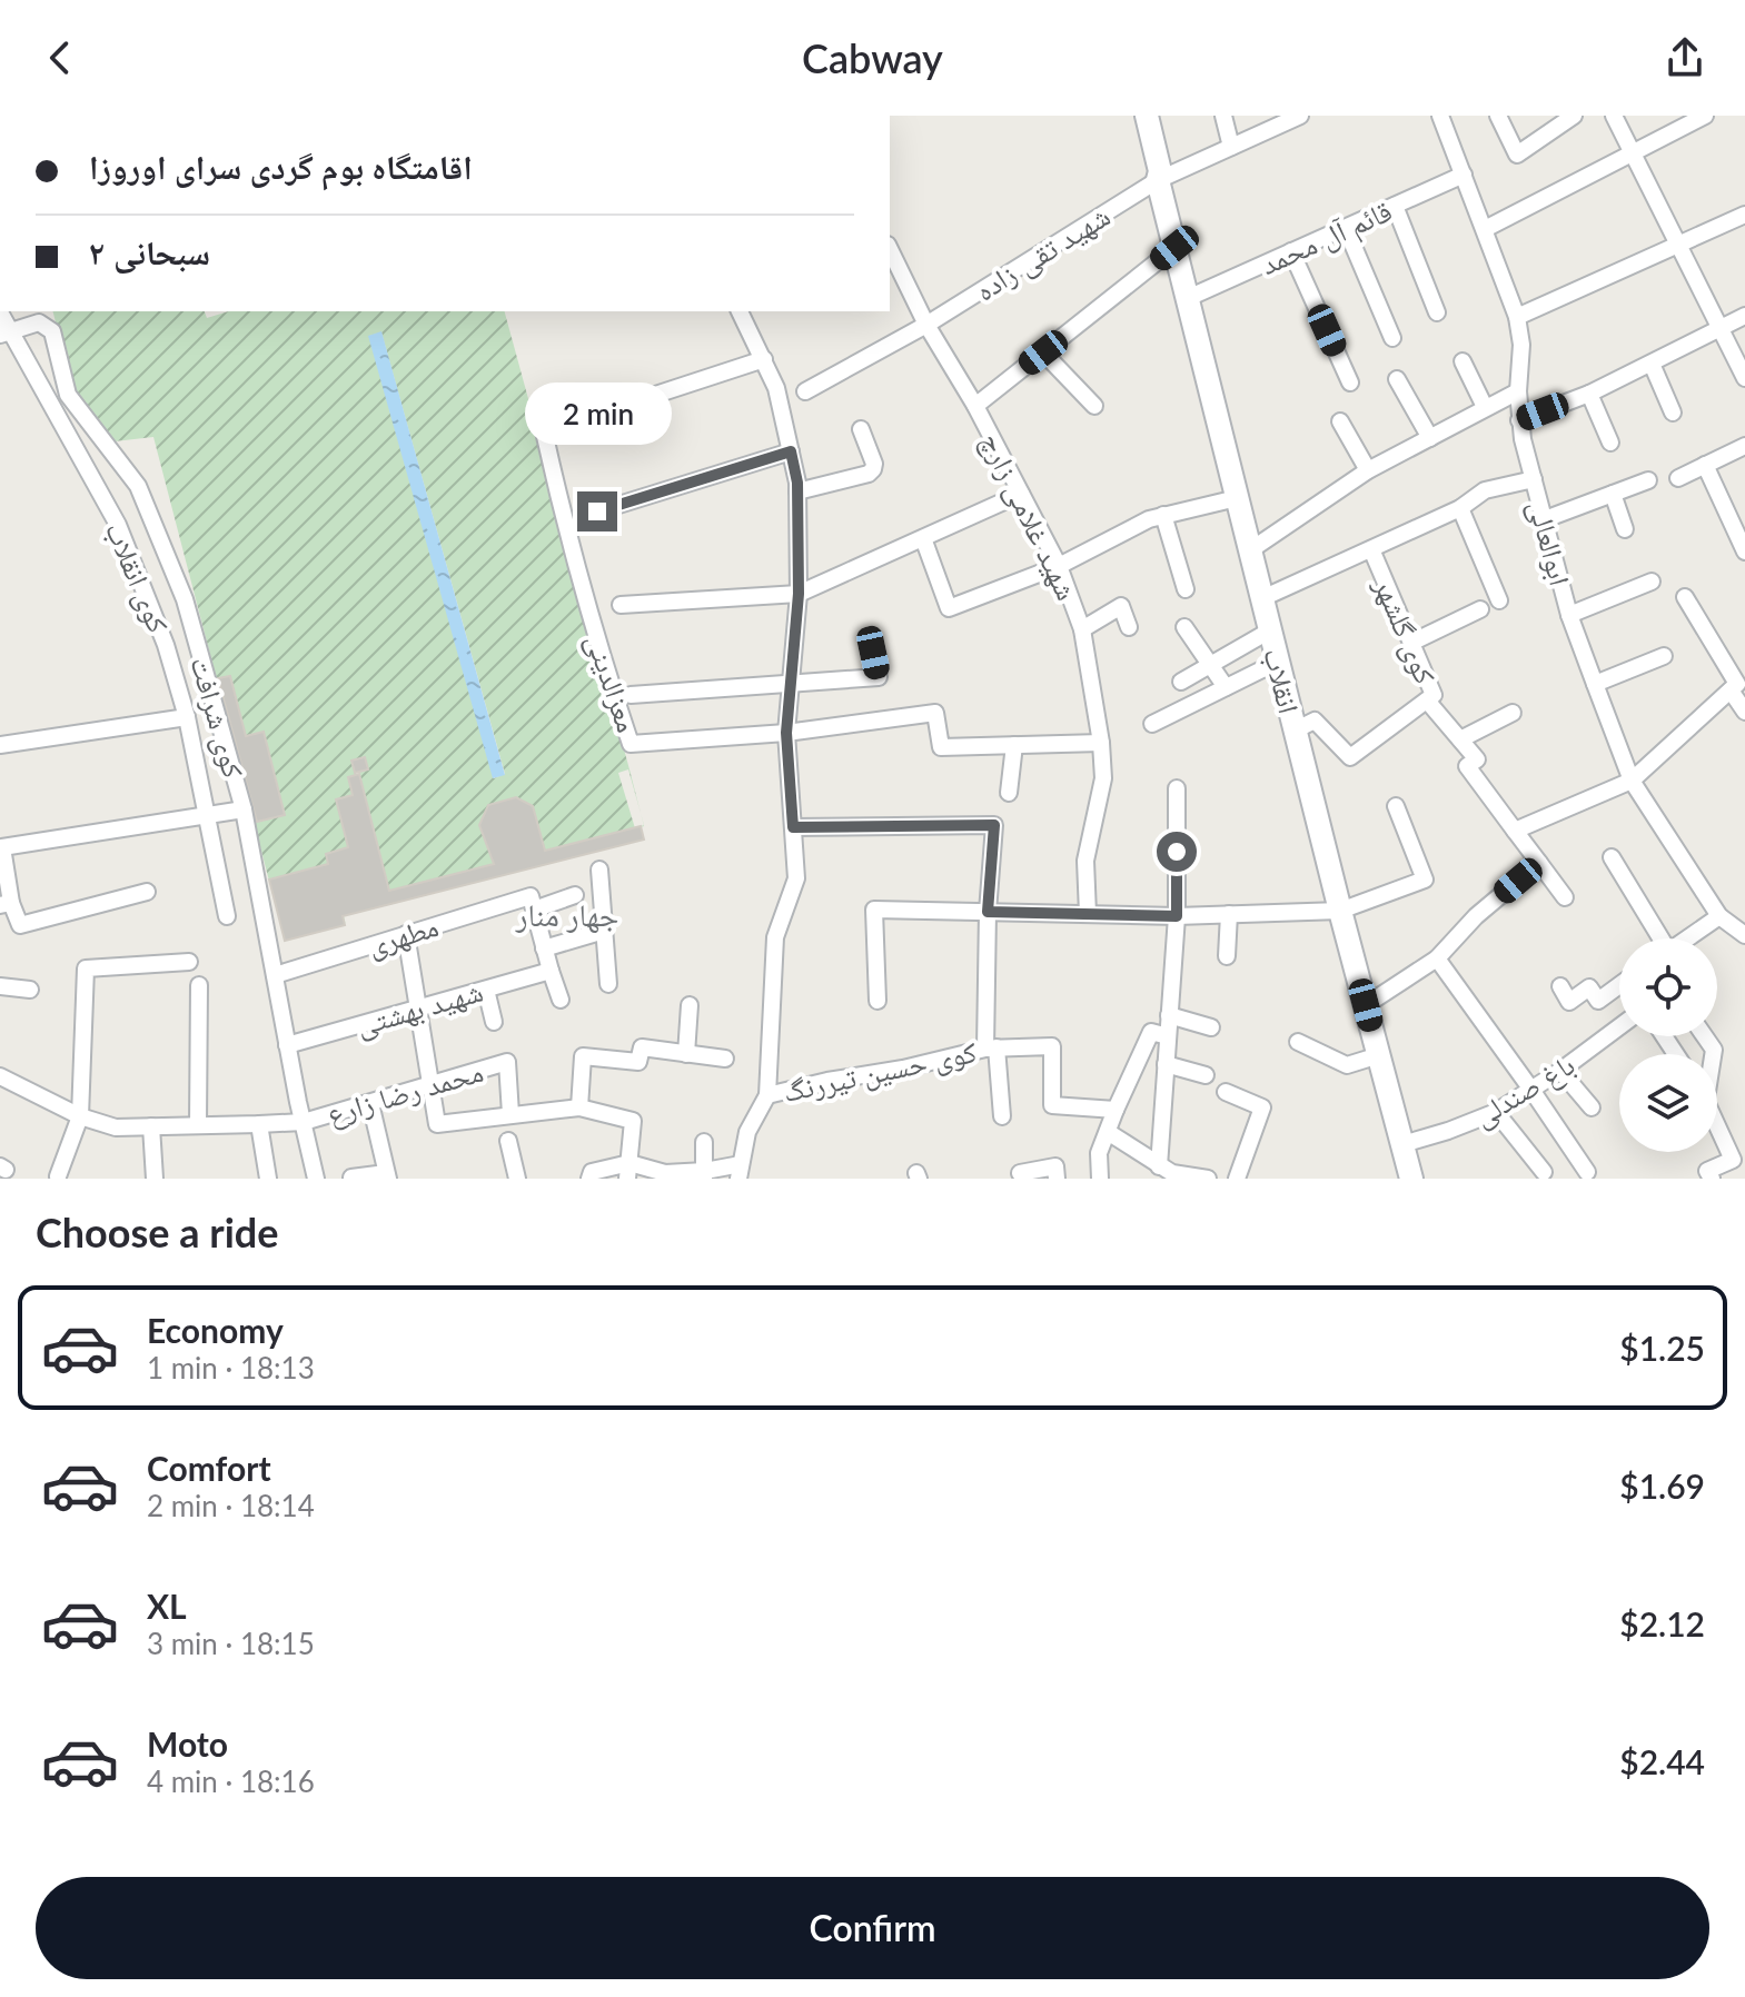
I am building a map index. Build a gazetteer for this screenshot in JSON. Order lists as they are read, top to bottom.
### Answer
{
  "streets": {
    "main road": ["انقلاب"],
    "street": [
      "قائم آل محمد",
      "شهید تقی زاده",
      "شهید غلامی زارچ",
      "ابوالعالی",
      "کوی انقلاب",
      "کوی گلشهر",
      "معزالدینی",
      "کوی شرافت",
      "مطهری",
      "شهید بهشتی",
      "کوی حسین تیررنگ",
      "باغ صندلی",
      "محمد رضا زارع"
    ]
  },
  "crossings": [
    ["قائم آل محمد", "ابوالعالی"],
    ["قائم آل محمد", "انقلاب"],
    ["شهید تقی زاده", "شهید غلامی زارچ"],
    ["شهید تقی زاده", "انقلاب"],
    ["کوی انقلاب", "کوی شرافت"],
    ["کوی گلشهر", "انقلاب"],
    ["انقلاب", "باغ صندلی"],
    ["معزالدینی", "کوی حسین تیررنگ"],
    ["کوی شرافت", "مطهری"],
    ["کوی شرافت", "شهید بهشتی"],
    ["کوی شرافت", "محمد رضا زارع"]
  ],
  "districts": ["جهار منار"],
  "page": {
    "header": "Cabway",
    "banner": ["اقامتگاه بوم گردی سرای اوروزا", "سبحانی ۲"],
    "bubble": "2 min",
    "heading": "Choose a ride",
    "list": [
      {
        "name": "Economy",
        "note": "1 min · 18:13",
        "value": "$1.25"
      },
      {
        "name": "Comfort",
        "note": "2 min · 18:14",
        "value": "$1.69"
      },
      {
        "name": "XL",
        "note": "3 min · 18:15",
        "value": "$2.12"
      },
      {
        "name": "Moto",
        "note": "4 min · 18:16",
        "value": "$2.44"
      }
    ],
    "buttons": "Confirm"
  }
}
